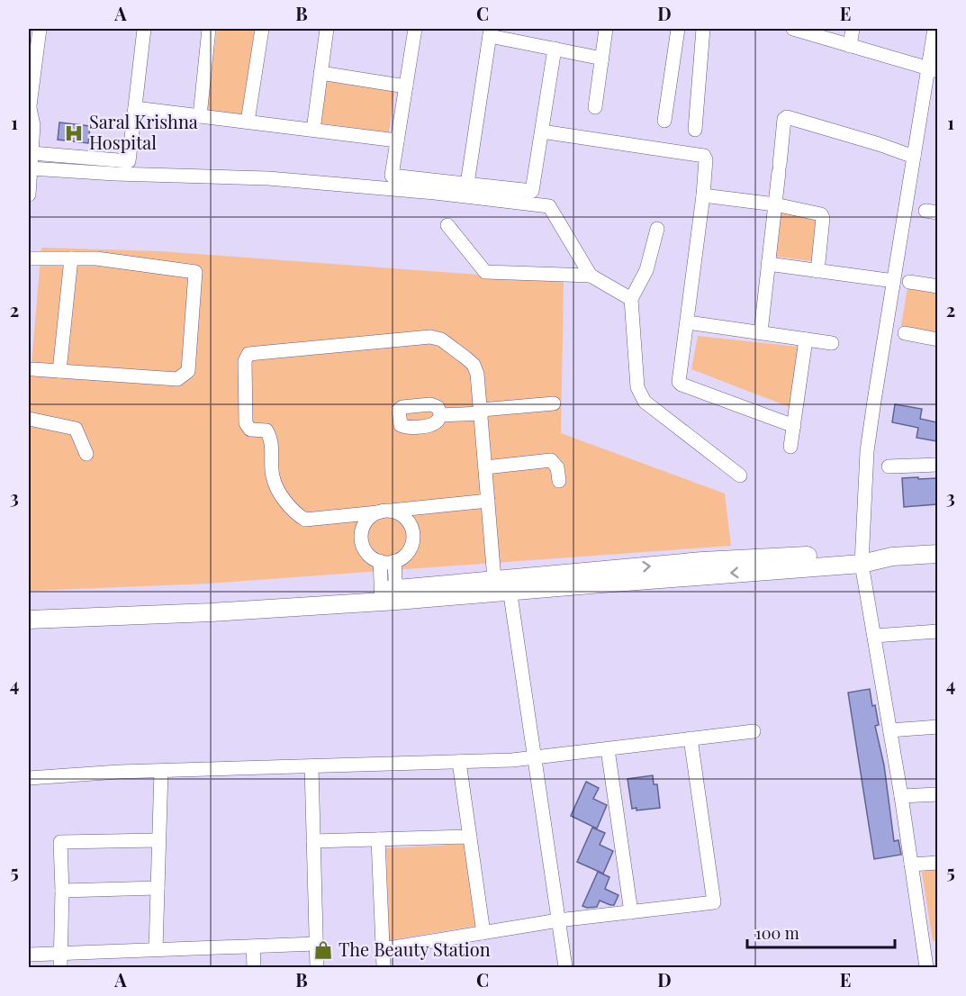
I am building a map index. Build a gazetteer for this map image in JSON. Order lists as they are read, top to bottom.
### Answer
{
  "places": {
    "hospital": ["Saral Krishna Hospital"],
    "shop": ["The Beauty Station"]
  },
  "scale_bar": "100 m",
  "grid": {
    "columns": [
      "A",
      "B",
      "C",
      "D",
      "E"
    ],
    "rows": [
      "1",
      "2",
      "3",
      "4",
      "5"
    ]
  }
}
